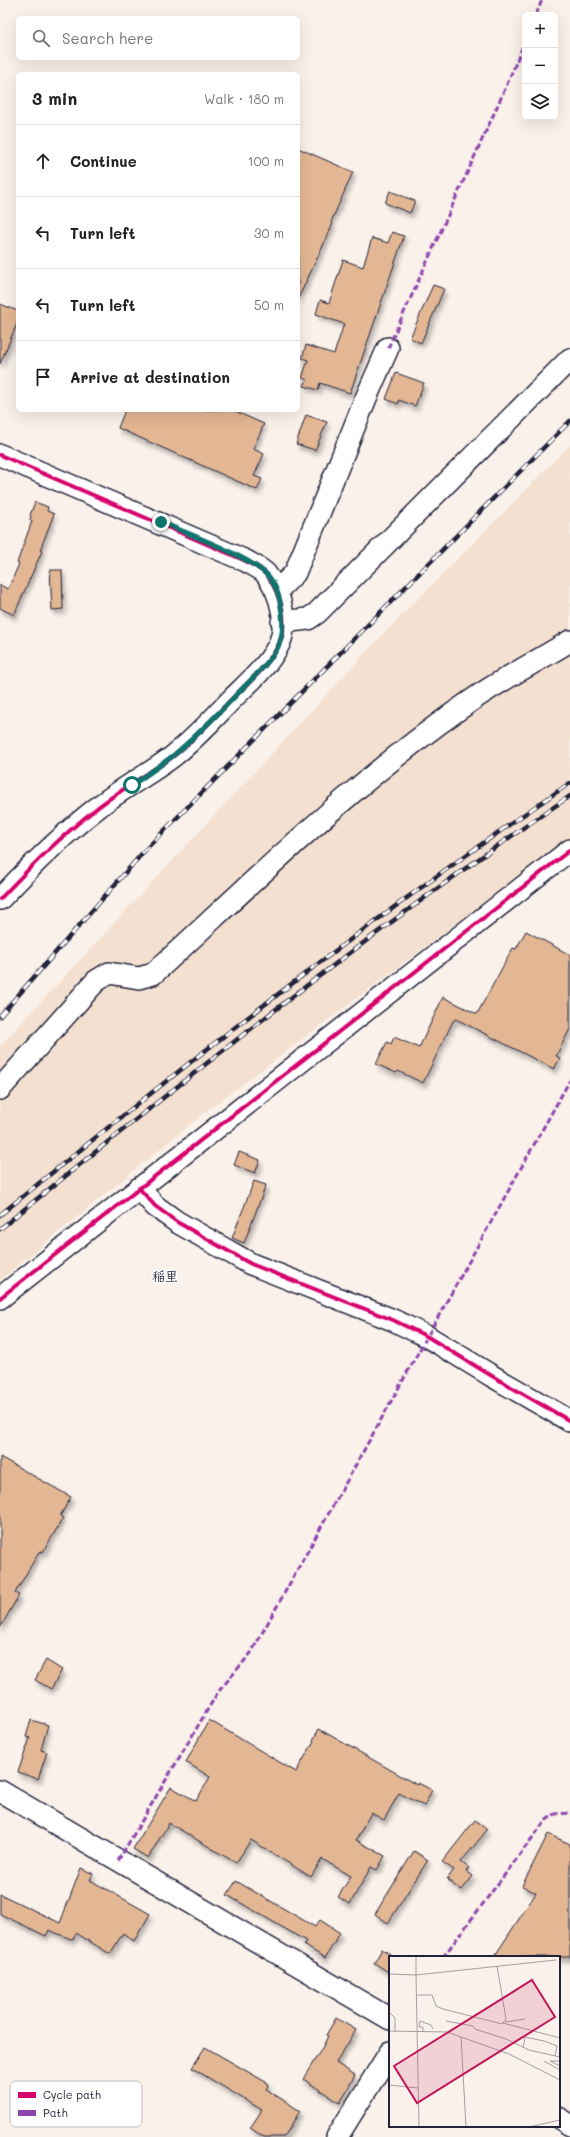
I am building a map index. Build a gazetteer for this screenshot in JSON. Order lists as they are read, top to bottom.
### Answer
{
  "districts": ["稲里"],
  "legend": ["Cycle path", "Path"],
  "page": {
    "map_buttons": ["+", "−"],
    "search": "Search here",
    "heading": ["3 min", "Walk · 180 m"],
    "list": [
      ["Continue", "100 m"],
      ["Turn left", "30 m"],
      ["Turn left", "50 m"],
      "Arrive at destination"
    ]
  }
}
